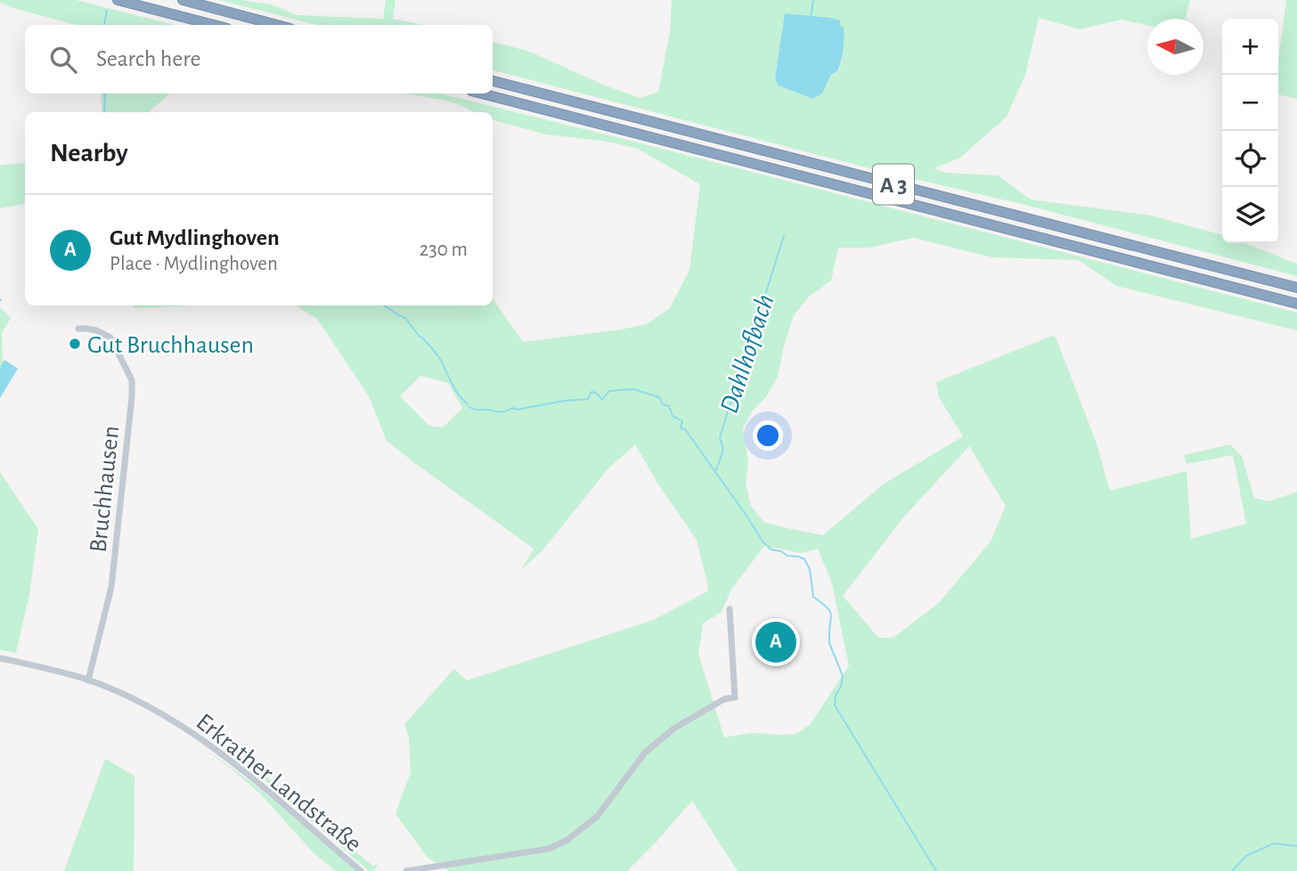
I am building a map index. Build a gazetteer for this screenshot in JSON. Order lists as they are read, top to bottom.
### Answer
{
  "streets": {
    "highway": ["A 3"],
    "street": ["Bruchhausen", "Erkrather Landstraße"]
  },
  "crossings": [
    ["Bruchhausen", "Erkrather Landstraße"]
  ],
  "water": ["Dahlhofbach"],
  "places": ["Gut Bruchhausen"],
  "north": "left",
  "page": {
    "map_buttons": ["+", "−"],
    "search": "Search here",
    "heading": "Nearby",
    "list": [
      {
        "mark": "A",
        "name": "Gut Mydlinghoven",
        "note": "Place · Mydlinghoven",
        "value": "230 m"
      }
    ],
    "pins": "A"
  }
}
